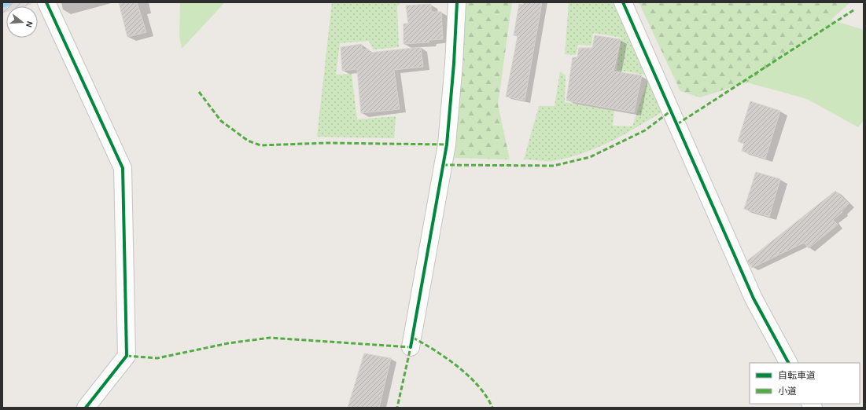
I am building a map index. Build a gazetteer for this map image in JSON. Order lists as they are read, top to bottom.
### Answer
{
  "legend": ["自転車道", "小道"],
  "north": "right"
}
